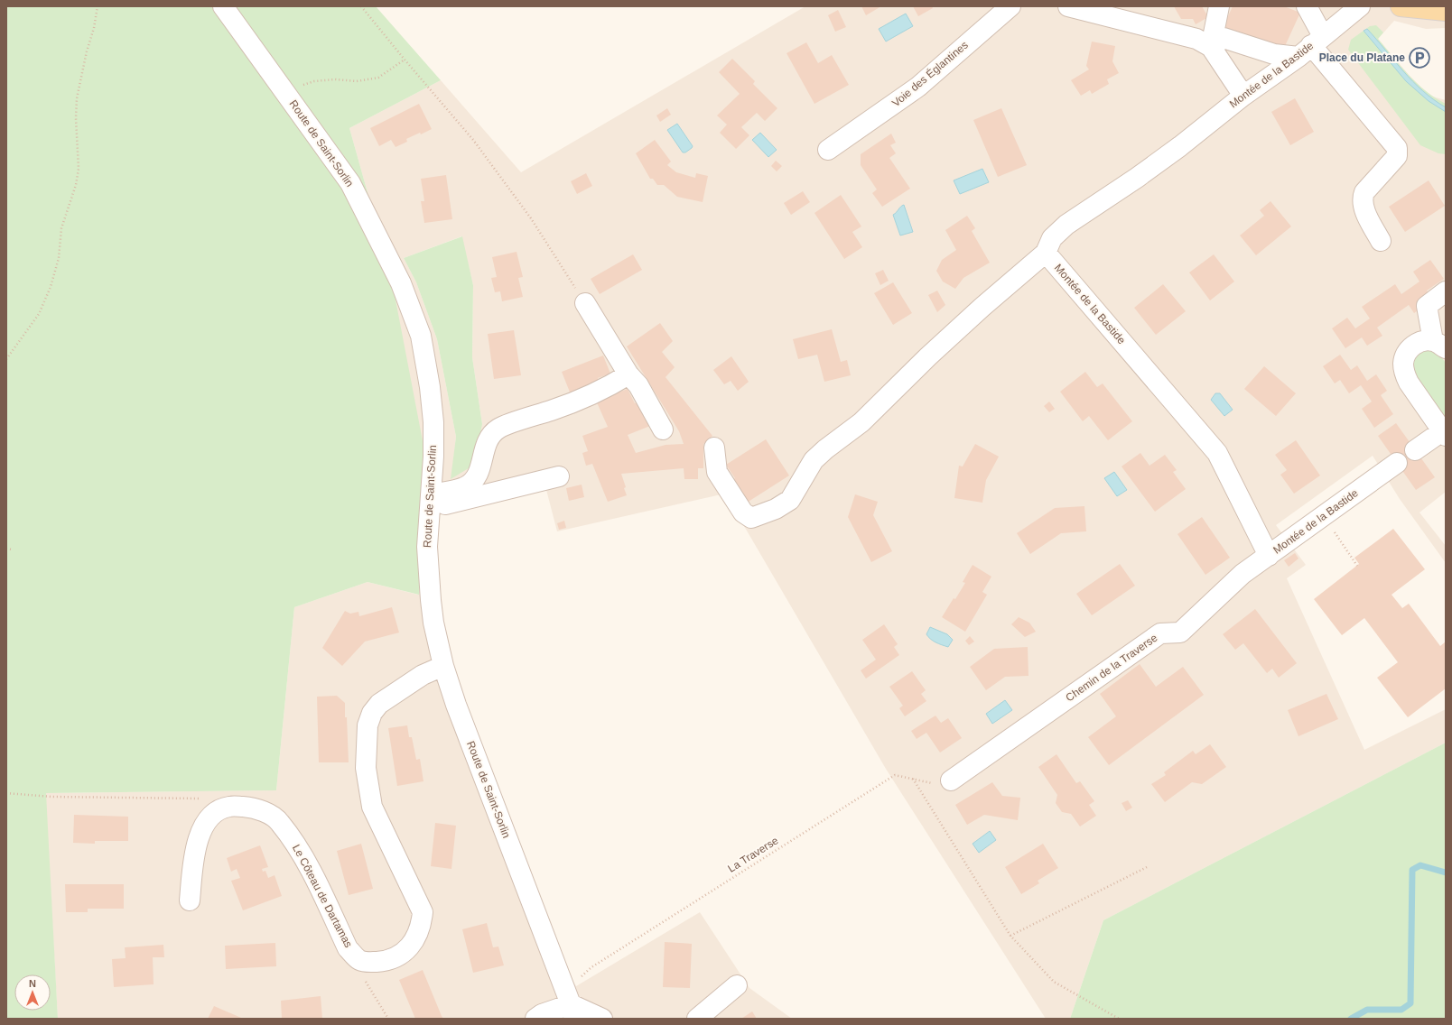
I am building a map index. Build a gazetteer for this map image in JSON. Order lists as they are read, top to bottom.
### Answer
{
  "streets": {
    "street": [
      "Voie des Églantines",
      "Montée de la Bastide",
      "Route de Saint-Sorlin",
      "Chemin de la Traverse",
      "Le Côteau de Dartamas"
    ],
    "path": ["La Traverse"]
  },
  "crossings": [
    ["Montée de la Bastide", "Chemin de la Traverse"],
    ["Chemin de la Traverse", "La Traverse"]
  ],
  "places": {
    "parking": ["Place du Platane"]
  },
  "north": "top"
}
